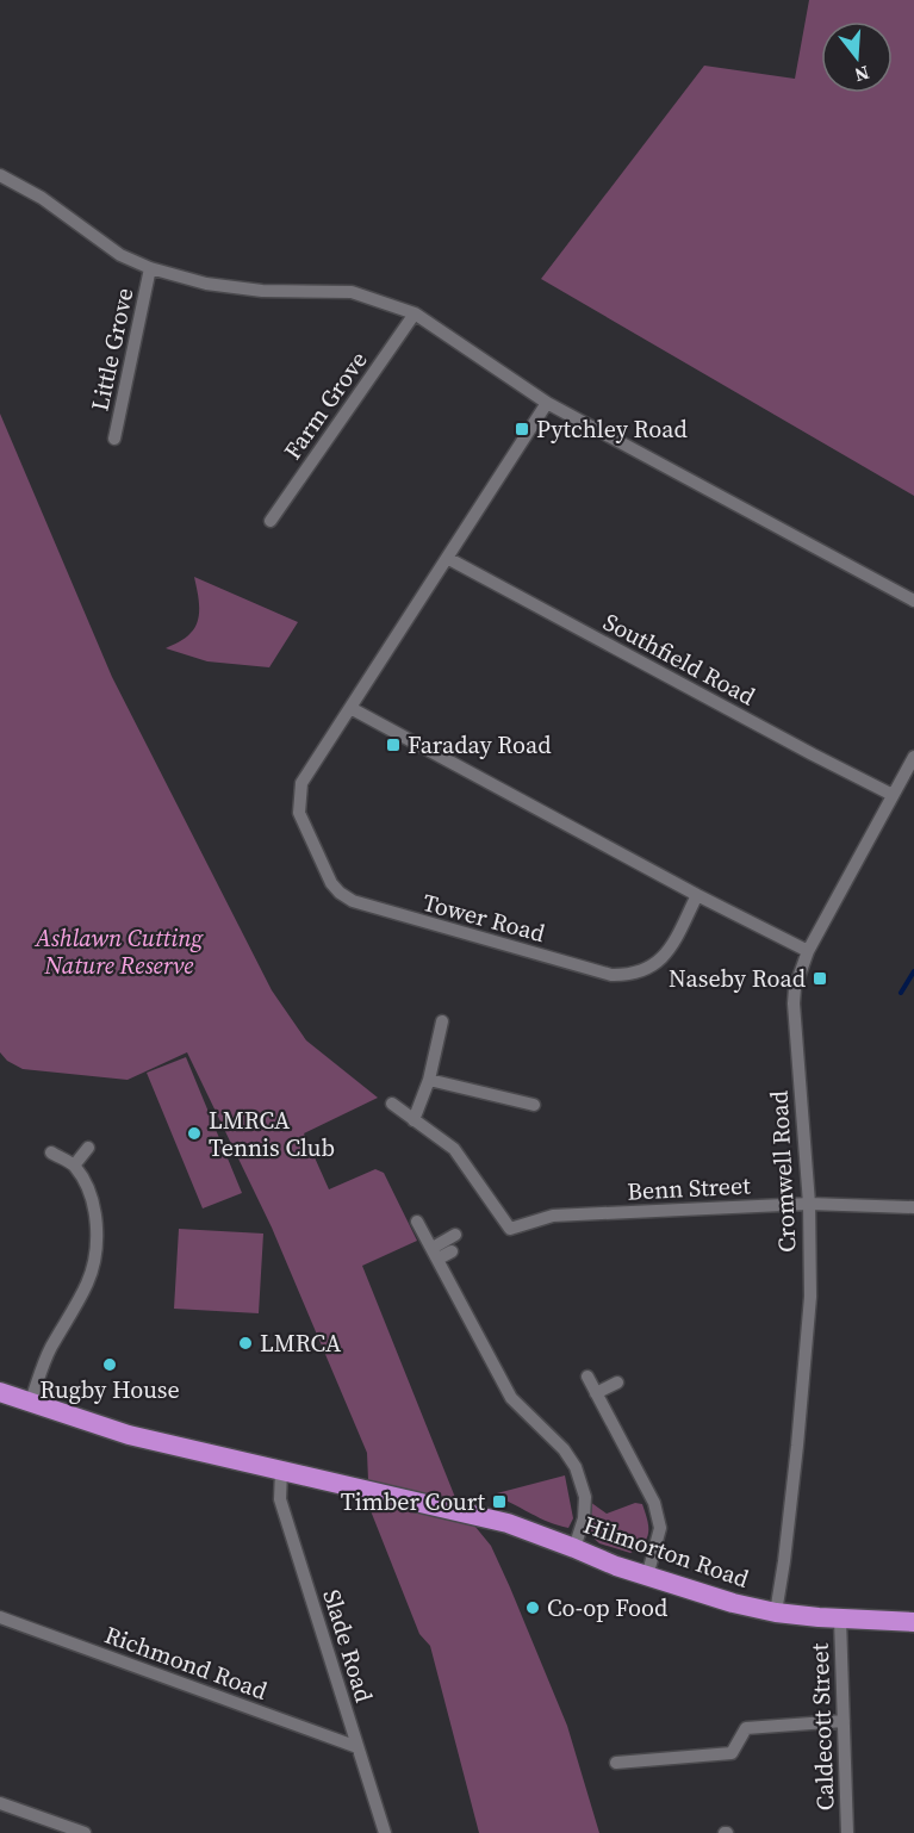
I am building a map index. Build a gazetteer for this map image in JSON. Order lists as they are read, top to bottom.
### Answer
{
  "streets": {
    "highway": ["Hilmorton Road"],
    "street": [
      "Little Grove",
      "Farm Grove",
      "Southfield Road",
      "Tower Road",
      "Cromwell Road",
      "Benn Street",
      "Slade Road",
      "Richmond Road",
      "Caldecott Street"
    ]
  },
  "crossings": [
    ["Southfield Road", "Cromwell Road"],
    ["Cromwell Road", "Benn Street"],
    ["Cromwell Road", "Hilmorton Road"],
    ["Hilmorton Road", "Slade Road"],
    ["Hilmorton Road", "Caldecott Street"],
    ["Slade Road", "Richmond Road"]
  ],
  "parks": ["Ashlawn Cutting Nature Reserve"],
  "places": {
    "transit": [
      "Pytchley Road",
      "Faraday Road",
      "Naseby Road",
      "Timber Court"
    ],
    "other": [
      "LMRCA Tennis Club",
      "LMRCA",
      "Rugby House",
      "Co-op Food"
    ]
  },
  "north": "bottom"
}
